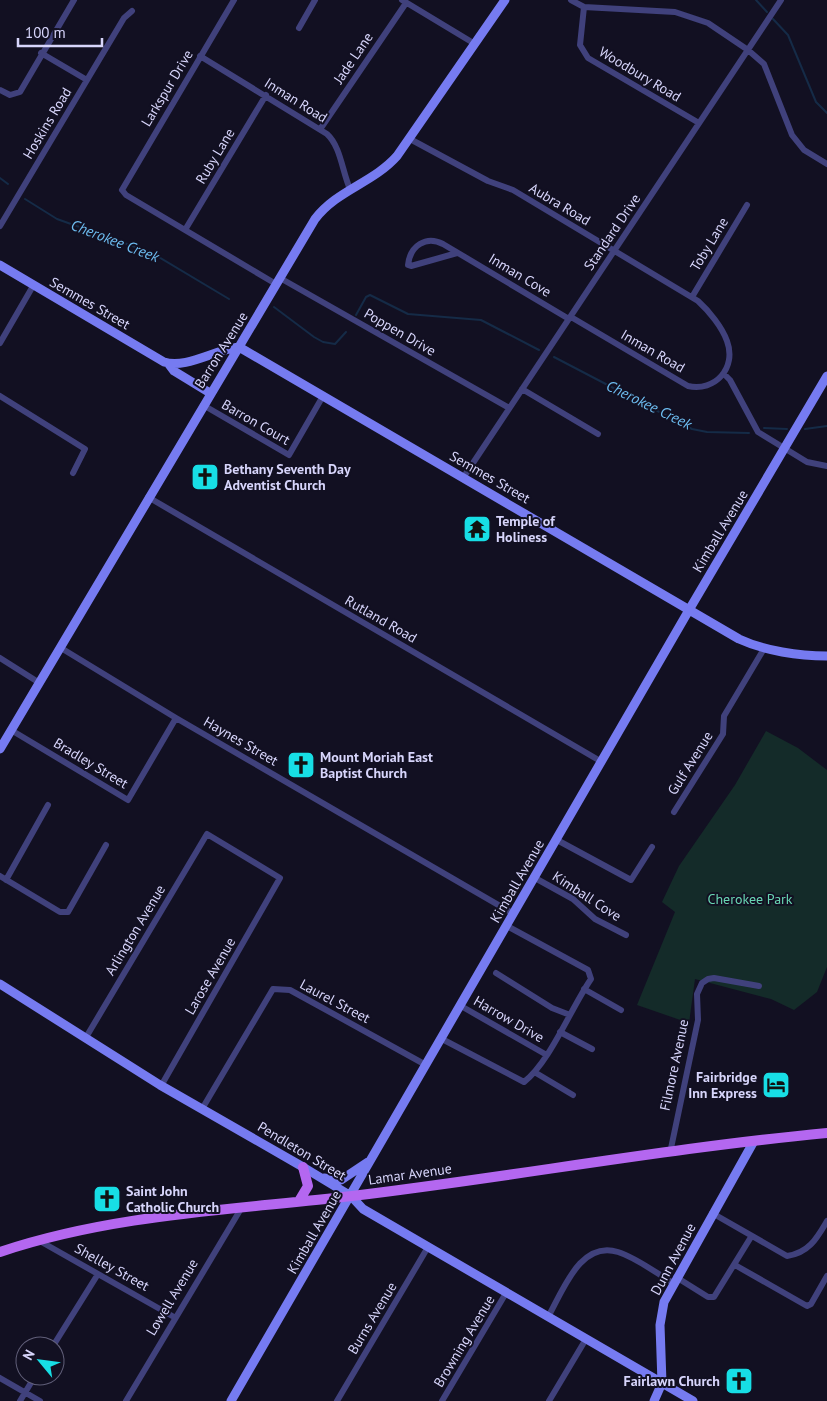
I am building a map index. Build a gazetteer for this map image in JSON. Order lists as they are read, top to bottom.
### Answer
{
  "streets": {
    "main road": [
      "Semmes Street",
      "Barron Avenue",
      "Kimball Avenue",
      "Pendleton Street",
      "Lamar Avenue",
      "Dunn Avenue"
    ],
    "street": [
      "Jade Lane",
      "Woodbury Road",
      "Larkspur Drive",
      "Inman Road",
      "Hoskins Road",
      "Ruby Lane",
      "Aubra Road",
      "Standard Drive",
      "Toby Lane",
      "Inman Cove",
      "Poppen Drive",
      "Barron Court",
      "Rutland Road",
      "Haynes Street",
      "Bradley Street",
      "Gulf Avenue",
      "Kimball Cove",
      "Arlington Avenue",
      "Larose Avenue",
      "Laurel Street",
      "Harrow Drive",
      "Filmore Avenue",
      "Shelley Street",
      "Lowell Avenue",
      "Burns Avenue",
      "Browning Avenue"
    ]
  },
  "crossings": [
    ["Jade Lane", "Inman Road"],
    ["Woodbury Road", "Standard Drive"],
    ["Larkspur Drive", "Inman Road"],
    ["Larkspur Drive", "Poppen Drive"],
    ["Inman Road", "Ruby Lane"],
    ["Inman Road", "Aubra Road"],
    ["Inman Road", "Standard Drive"],
    ["Inman Road", "Inman Cove"],
    ["Inman Road", "Barron Avenue"],
    ["Ruby Lane", "Poppen Drive"],
    ["Aubra Road", "Standard Drive"],
    ["Aubra Road", "Toby Lane"],
    ["Aubra Road", "Barron Avenue"],
    ["Standard Drive", "Inman Cove"],
    ["Standard Drive", "Semmes Street"],
    ["Standard Drive", "Poppen Drive"],
    ["Semmes Street", "Barron Avenue"],
    ["Semmes Street", "Barron Court"],
    ["Semmes Street", "Kimball Avenue"],
    ["Semmes Street", "Gulf Avenue"],
    ["Poppen Drive", "Barron Avenue"],
    ["Barron Avenue", "Barron Court"],
    ["Barron Avenue", "Rutland Road"],
    ["Barron Avenue", "Haynes Street"],
    ["Barron Avenue", "Bradley Street"],
    ["Kimball Avenue", "Rutland Road"],
    ["Kimball Avenue", "Haynes Street"],
    ["Kimball Avenue", "Kimball Cove"],
    ["Kimball Avenue", "Laurel Street"],
    ["Kimball Avenue", "Harrow Drive"],
    ["Kimball Avenue", "Pendleton Street"],
    ["Kimball Avenue", "Lamar Avenue"],
    ["Haynes Street", "Bradley Street"],
    ["Arlington Avenue", "Larose Avenue"],
    ["Arlington Avenue", "Pendleton Street"],
    ["Larose Avenue", "Pendleton Street"],
    ["Laurel Street", "Pendleton Street"],
    ["Filmore Avenue", "Lamar Avenue"],
    ["Pendleton Street", "Lamar Avenue"],
    ["Pendleton Street", "Dunn Avenue"],
    ["Pendleton Street", "Burns Avenue"],
    ["Pendleton Street", "Browning Avenue"],
    ["Lamar Avenue", "Dunn Avenue"],
    ["Lamar Avenue", "Shelley Street"],
    ["Lamar Avenue", "Lowell Avenue"],
    ["Shelley Street", "Lowell Avenue"]
  ],
  "water": ["Cherokee Creek"],
  "parks": ["Cherokee Park"],
  "places": {
    "church": [
      "Bethany Seventh Day Adventist Church",
      "Mount Moriah East Baptist Church",
      "Saint John Catholic Church",
      "Fairlawn Church"
    ],
    "temple": ["Temple of Holiness"],
    "hotel": ["Fairbridge Inn Express"]
  },
  "scale_bar": "100 m",
  "north": "top left"
}
